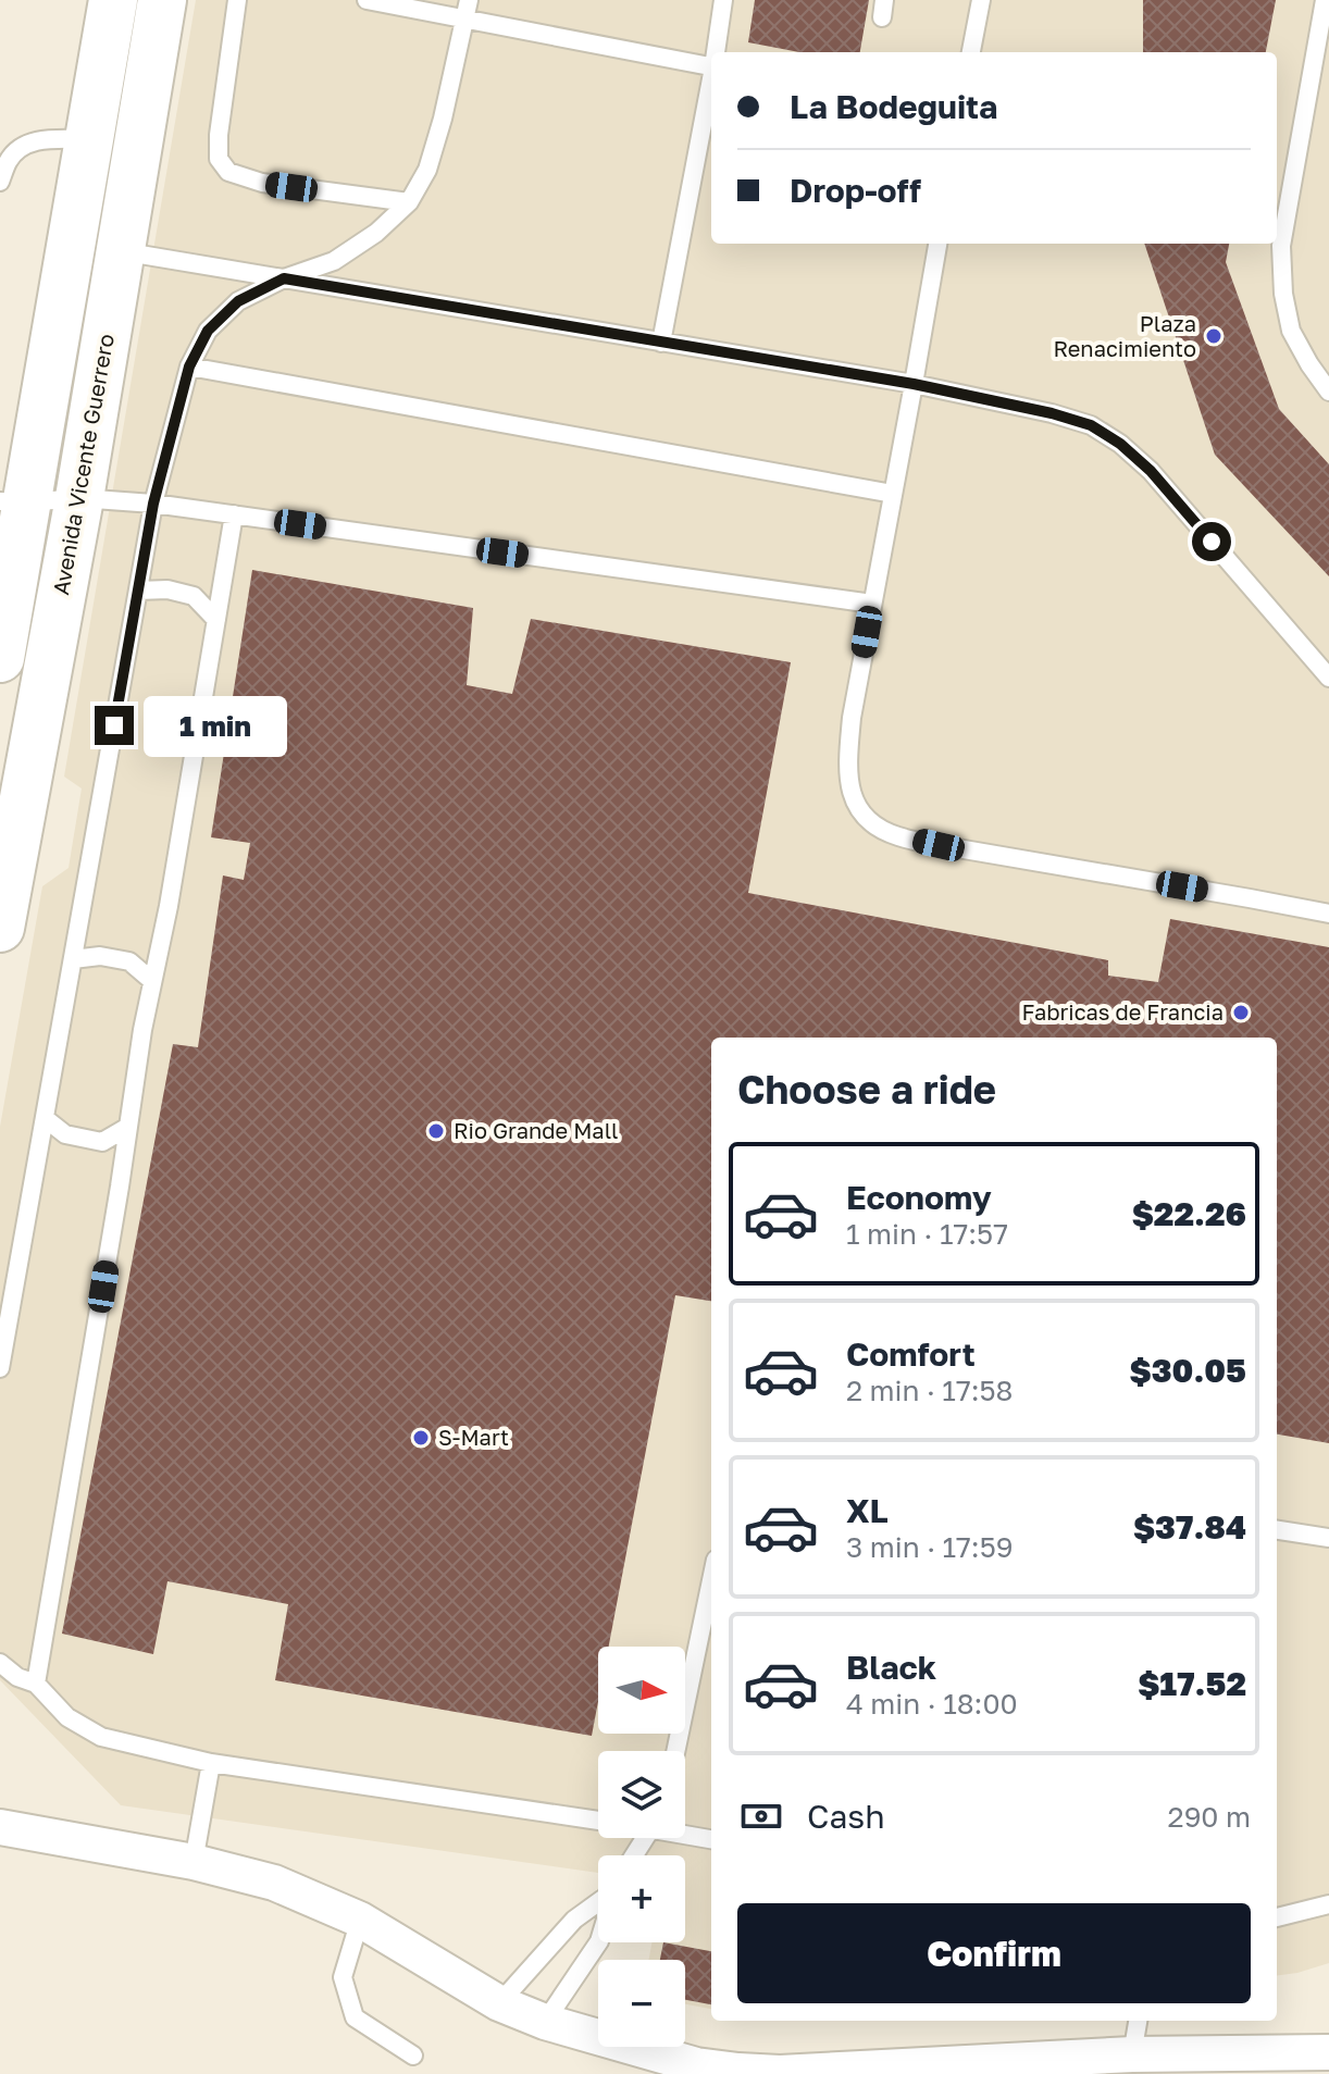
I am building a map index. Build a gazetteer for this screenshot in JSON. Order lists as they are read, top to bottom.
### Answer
{
  "streets": {
    "street": ["Avenida Vicente Guerrero"]
  },
  "places": [
    "Plaza Renacimiento",
    "Fabricas de Francia",
    "Rio Grande Mall",
    "S-Mart"
  ],
  "north": "right",
  "page": {
    "banner": ["La Bodeguita", "Drop-off"],
    "bubble": "1 min",
    "heading": "Choose a ride",
    "list": [
      {
        "name": "Economy",
        "note": "1 min · 17:57",
        "value": "$22.26"
      },
      {
        "name": "Comfort",
        "note": "2 min · 17:58",
        "value": "$30.05"
      },
      {
        "name": "XL",
        "note": "3 min · 17:59",
        "value": "$37.84"
      },
      {
        "name": "Black",
        "note": "4 min · 18:00",
        "value": "$17.52"
      }
    ],
    "map_buttons": ["+", "−"],
    "pay": ["Cash", "290 m"],
    "buttons": "Confirm"
  }
}
